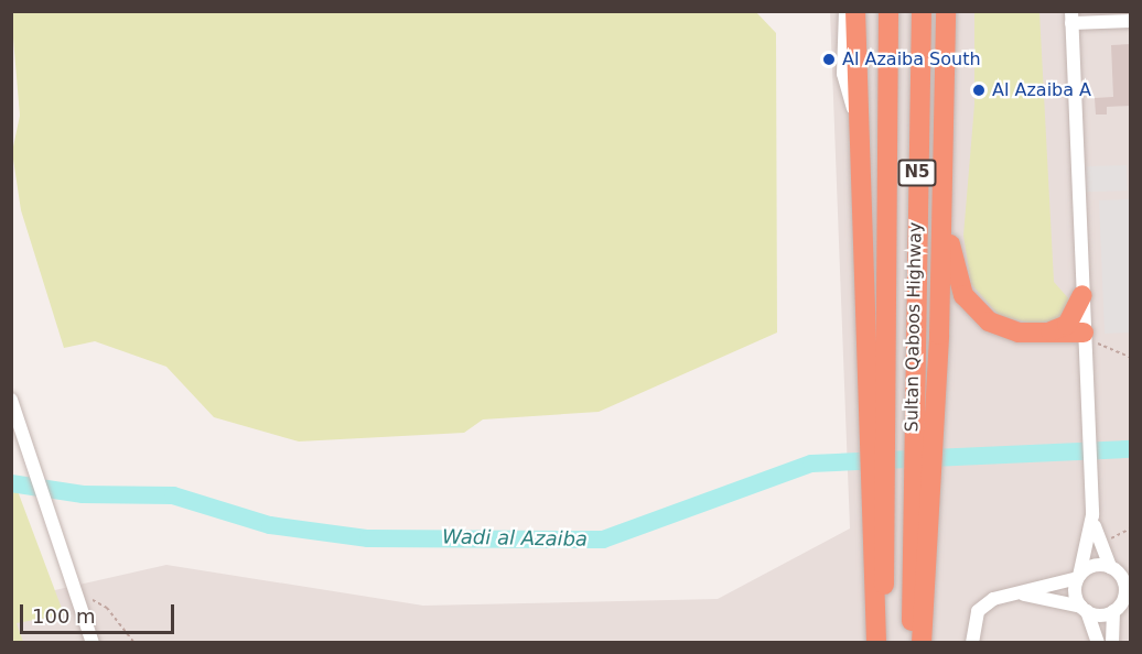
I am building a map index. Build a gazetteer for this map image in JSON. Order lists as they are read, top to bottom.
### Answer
{
  "streets": {
    "highway": ["N5", "Sultan Qaboos Highway"]
  },
  "water": ["Wadi al Azaiba"],
  "places": ["Al Azaiba South", "Al Azaiba A"],
  "scale_bar": "100 m"
}
